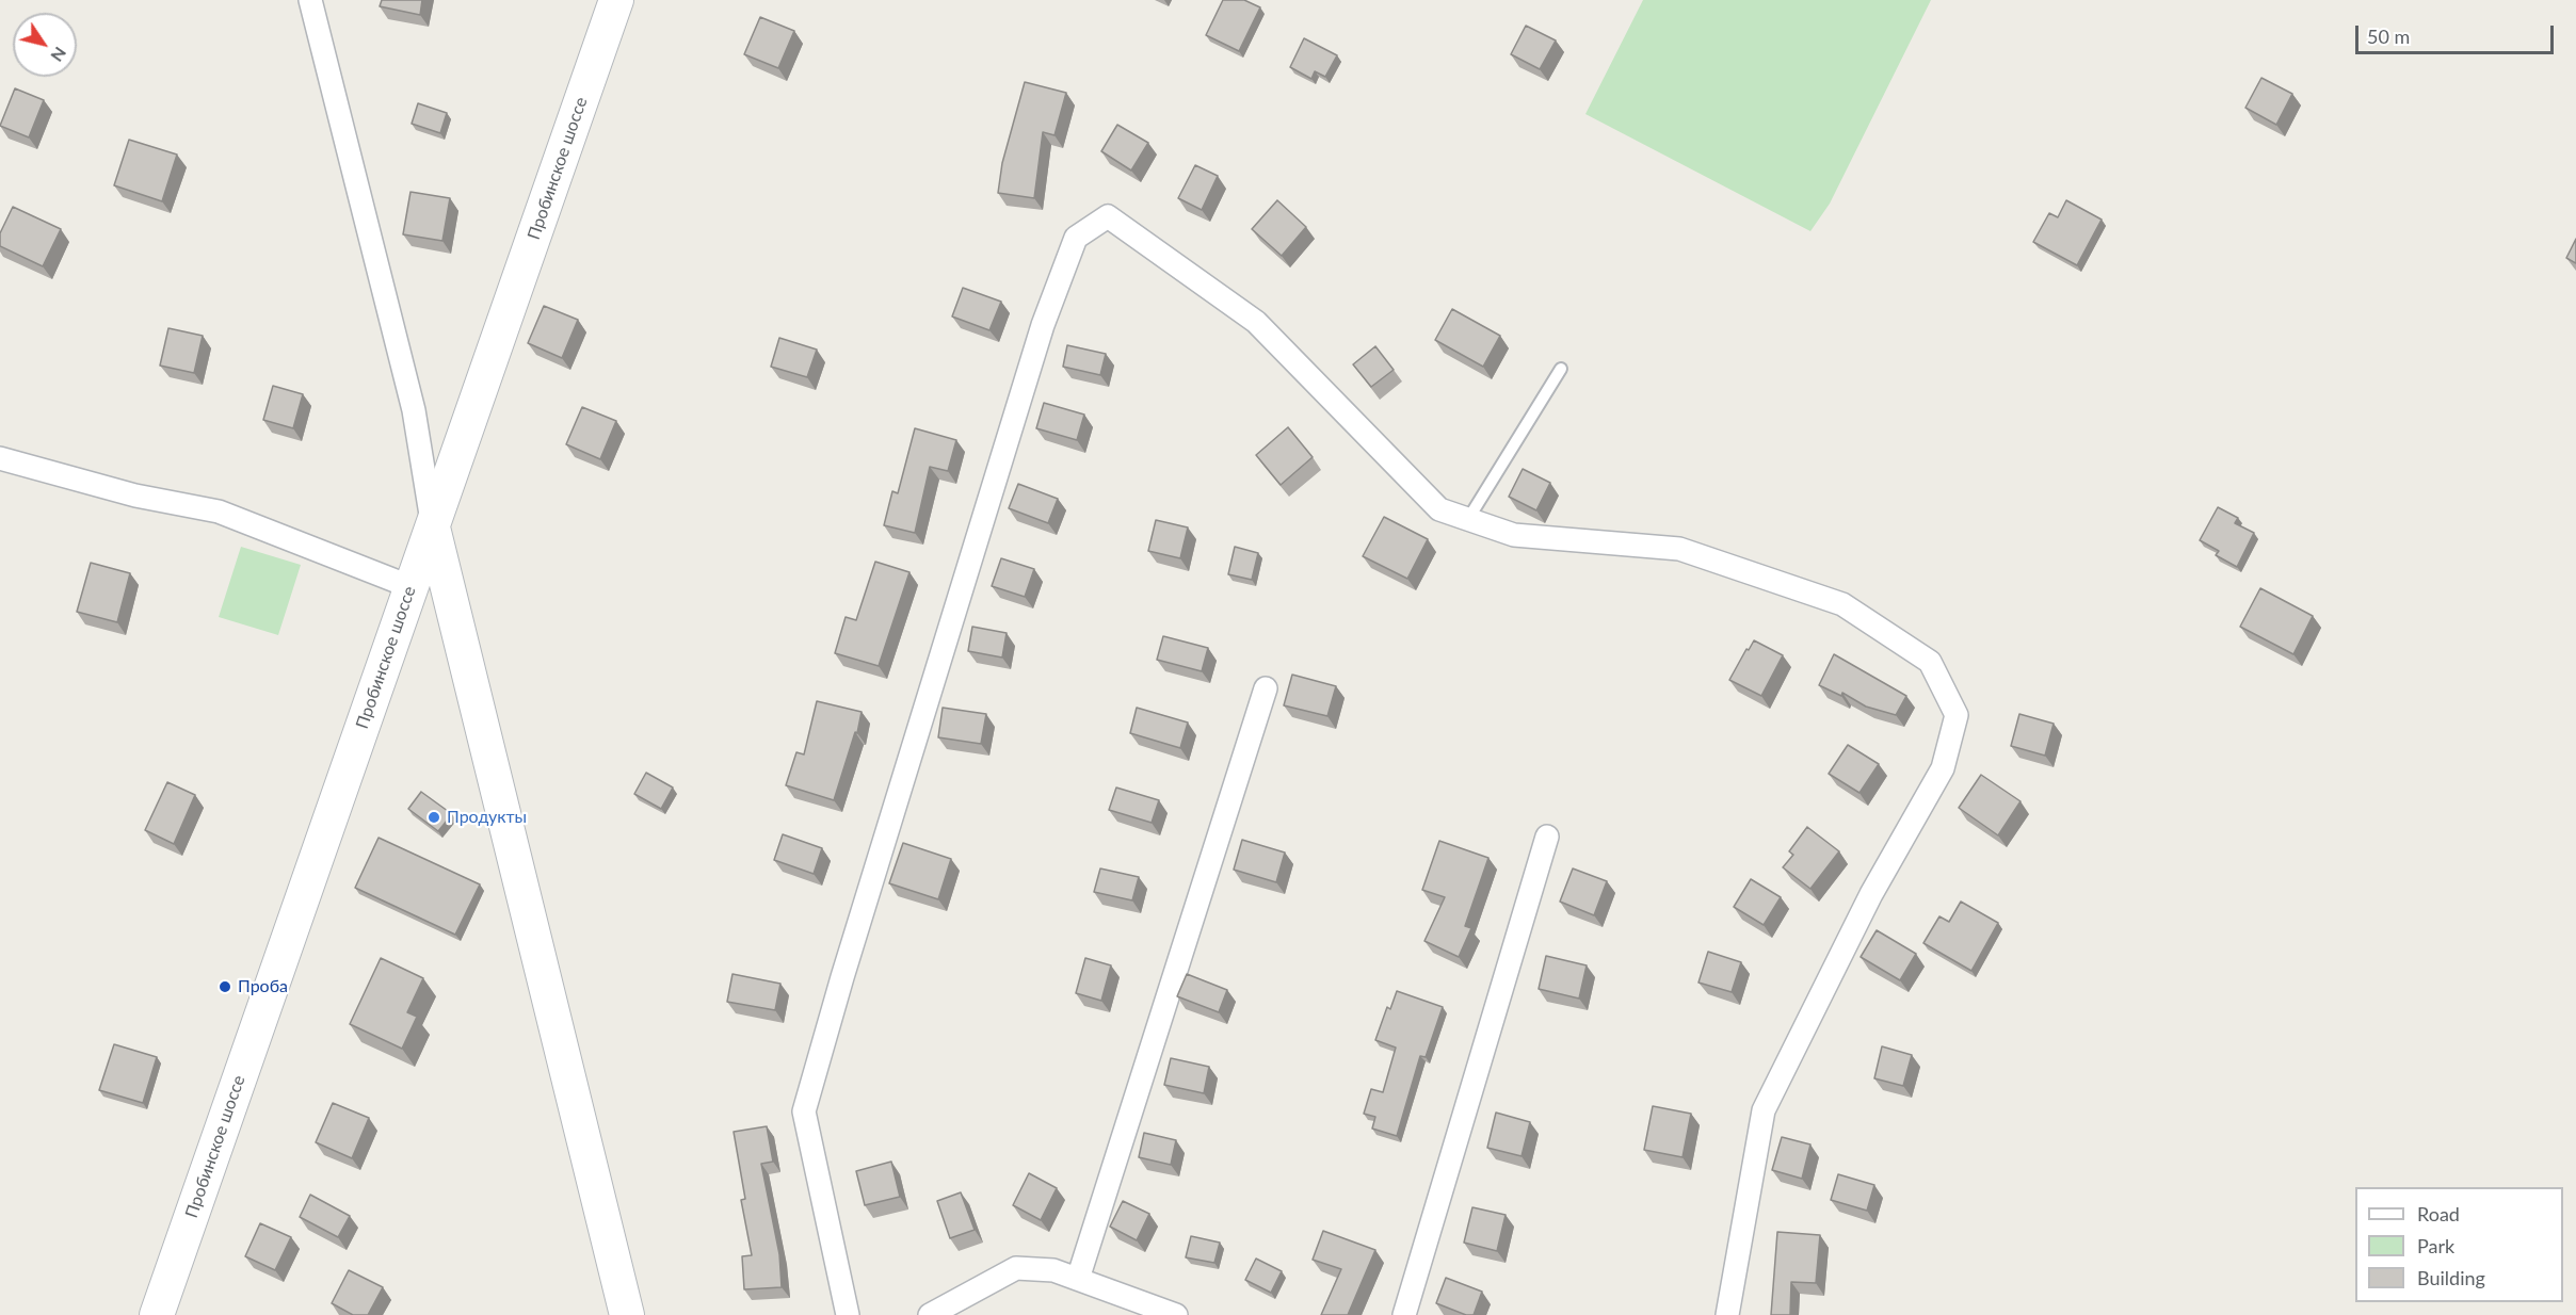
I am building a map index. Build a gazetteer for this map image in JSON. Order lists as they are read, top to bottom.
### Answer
{
  "streets": {
    "main road": ["Пробинское шоссе"]
  },
  "places": ["Продукты", "Проба"],
  "legend": ["Road", "Park", "Building"],
  "scale_bar": "50 m",
  "north": "bottom right"
}
